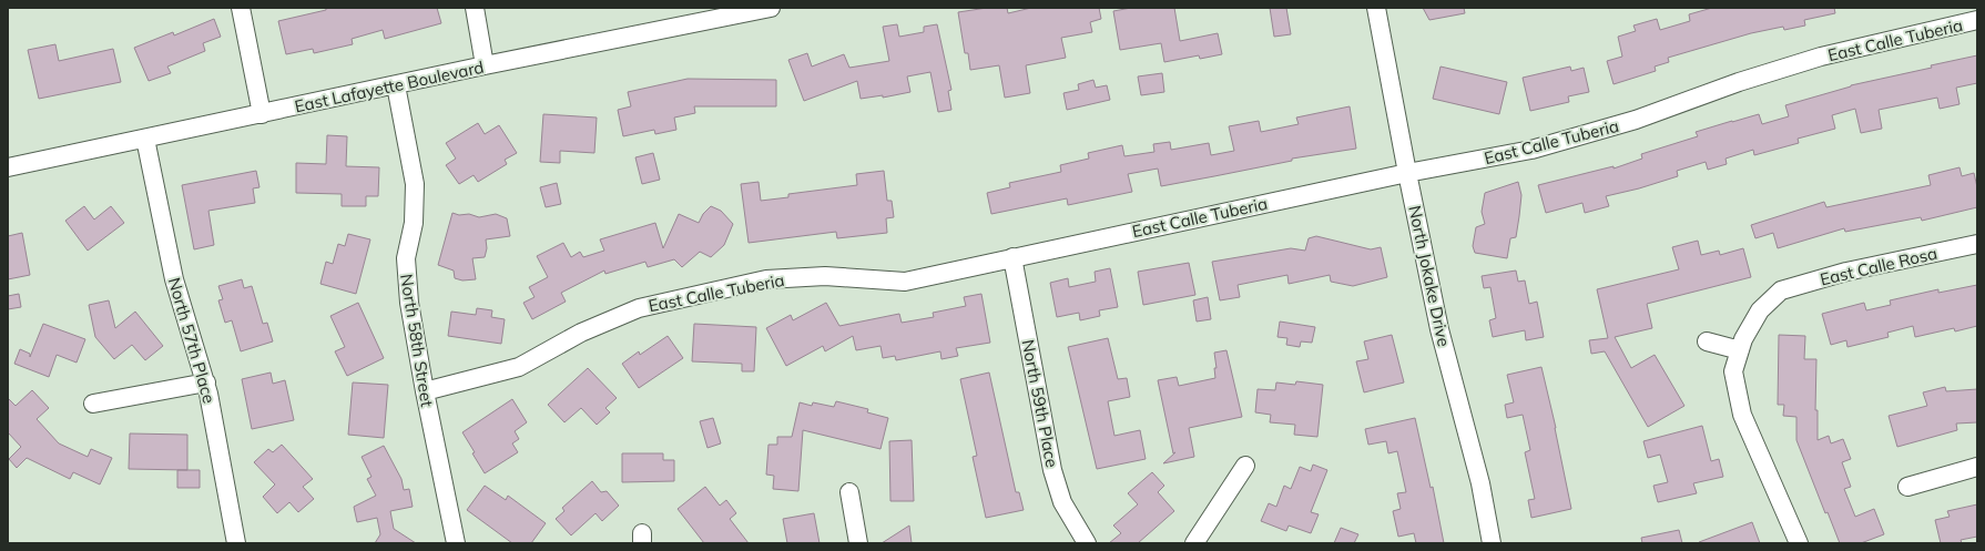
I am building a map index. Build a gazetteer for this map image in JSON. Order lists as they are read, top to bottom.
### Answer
{
  "streets": {
    "street": [
      "East Calle Tuberia",
      "East Lafayette Boulevard",
      "East Calle Rosa",
      "North Jokake Drive",
      "North 57th Place",
      "North 58th Street",
      "North 59th Place"
    ]
  },
  "crossings": [
    ["East Calle Tuberia", "North Jokake Drive"],
    ["East Calle Tuberia", "North 58th Street"],
    ["East Calle Tuberia", "North 59th Place"],
    ["East Lafayette Boulevard", "North 57th Place"],
    ["East Lafayette Boulevard", "North 58th Street"]
  ]
}
